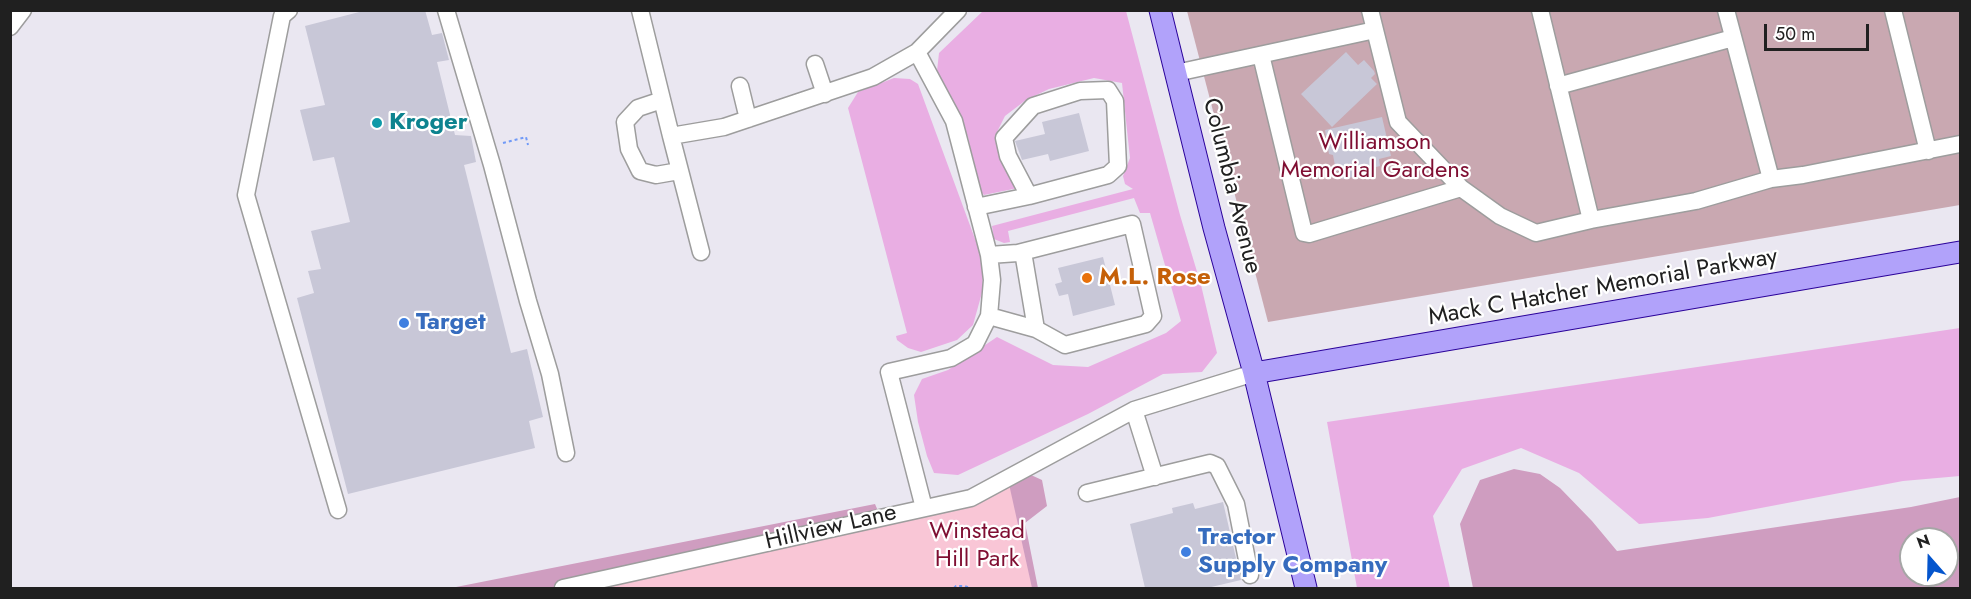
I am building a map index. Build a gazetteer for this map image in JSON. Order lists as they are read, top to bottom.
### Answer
{
  "streets": {
    "main road": ["Columbia Avenue", "Mack C Hatcher Memorial Parkway"],
    "street": ["Hillview Lane"]
  },
  "crossings": [
    ["Columbia Avenue", "Mack C Hatcher Memorial Parkway"],
    ["Columbia Avenue", "Hillview Lane"],
    ["Mack C Hatcher Memorial Parkway", "Hillview Lane"]
  ],
  "parks": ["Williamson Memorial Gardens", "Winstead Hill Park"],
  "places": [
    "Kroger",
    "M.L. Rose",
    "Target",
    "Tractor Supply Company"
  ],
  "scale_bar": "50 m",
  "north": "top"
}
